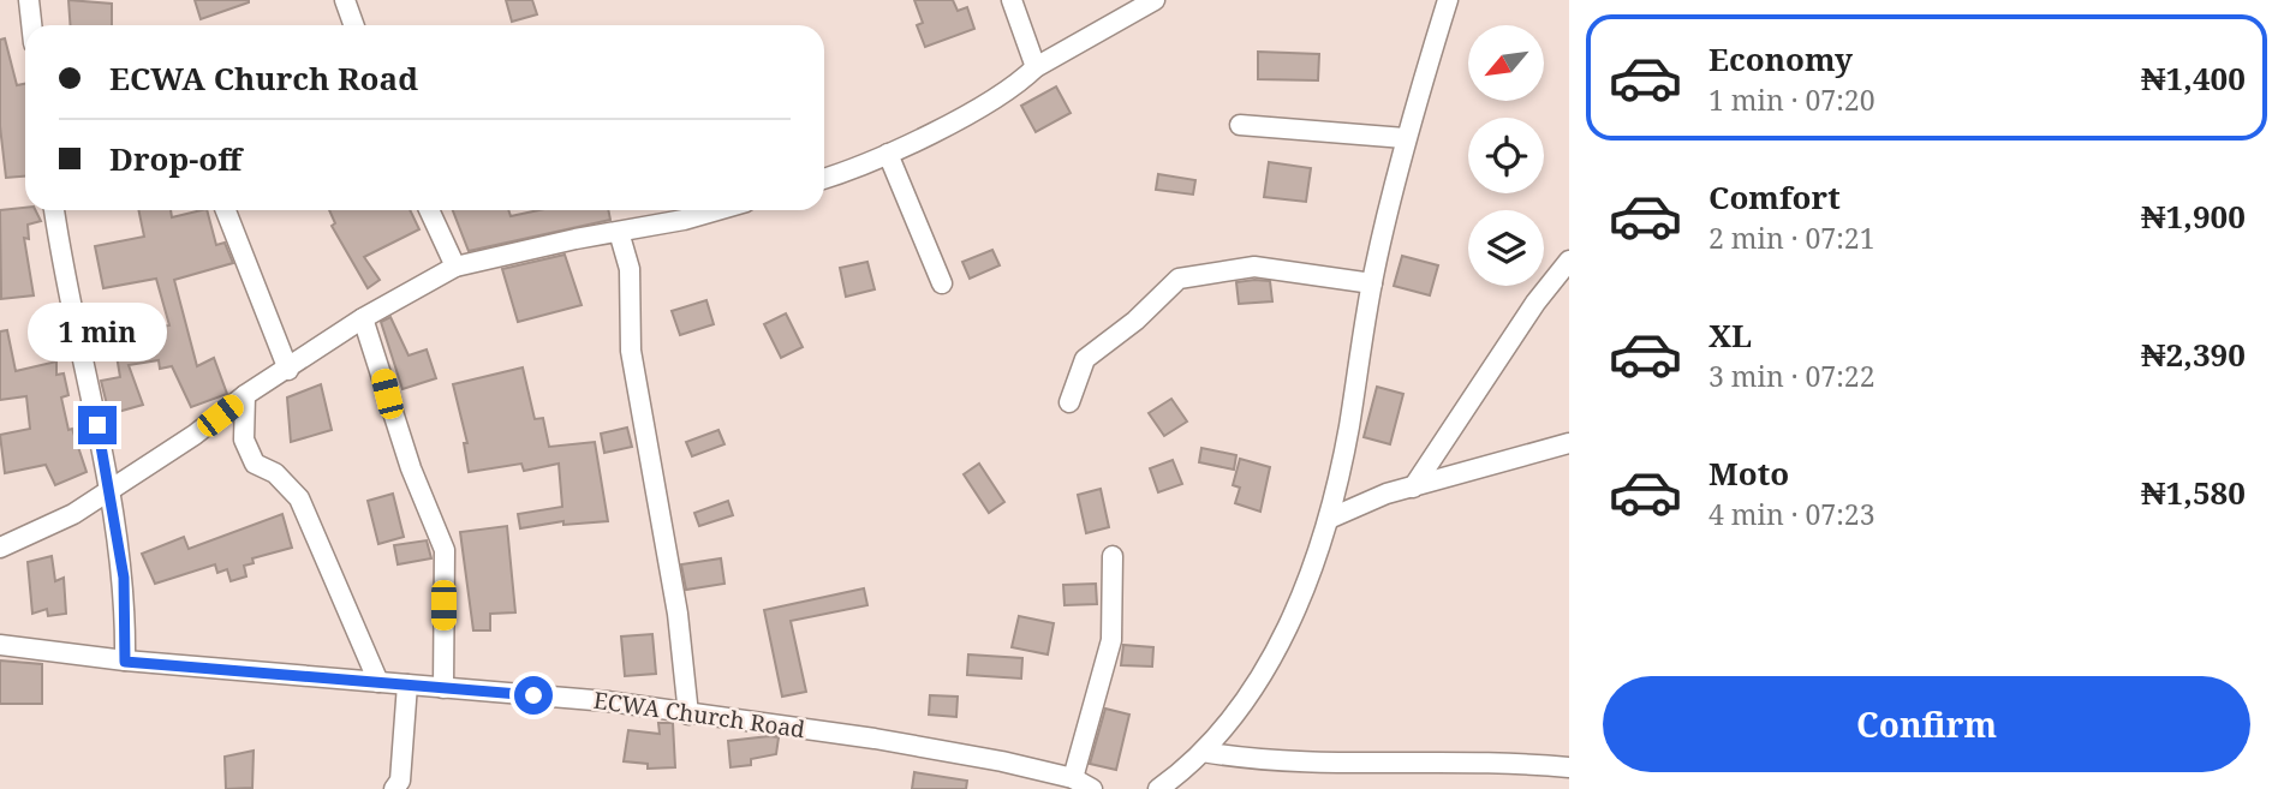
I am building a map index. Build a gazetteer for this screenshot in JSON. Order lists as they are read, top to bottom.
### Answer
{
  "streets": {
    "street": ["ECWA Church Road"]
  },
  "north": "bottom left",
  "page": {
    "list": [
      {
        "name": "Economy",
        "note": "1 min · 07:20",
        "value": "₦1,400"
      },
      {
        "name": "Comfort",
        "note": "2 min · 07:21",
        "value": "₦1,900"
      },
      {
        "name": "XL",
        "note": "3 min · 07:22",
        "value": "₦2,390"
      },
      {
        "name": "Moto",
        "note": "4 min · 07:23",
        "value": "₦1,580"
      }
    ],
    "banner": ["ECWA Church Road", "Drop-off"],
    "bubble": "1 min",
    "buttons": "Confirm"
  }
}
